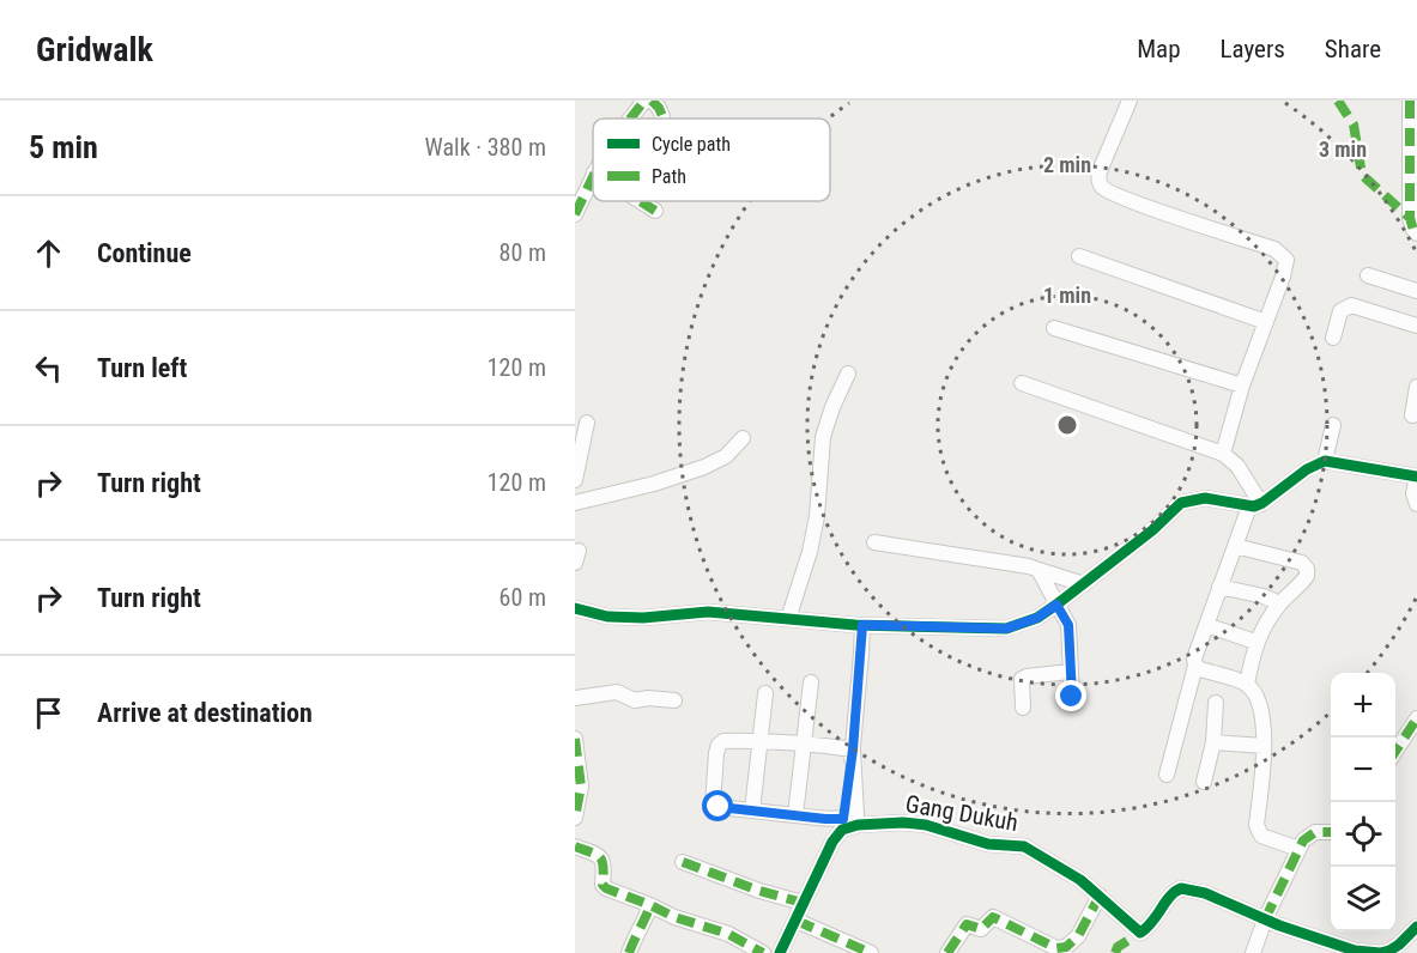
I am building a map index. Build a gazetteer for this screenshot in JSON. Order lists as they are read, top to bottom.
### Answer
{
  "streets": {
    "street": ["Gang Dukuh"]
  },
  "legend": ["Cycle path", "Path"],
  "page": {
    "header": "Gridwalk",
    "nav": ["Map", "Layers", "Share"],
    "heading": ["5 min", "Walk · 380 m"],
    "list": [
      ["Continue", "80 m"],
      ["Turn left", "120 m"],
      ["Turn right", "120 m"],
      ["Turn right", "60 m"],
      "Arrive at destination"
    ],
    "map_buttons": ["+", "−"]
  },
  "rings": ["3 min", "2 min", "1 min"]
}
